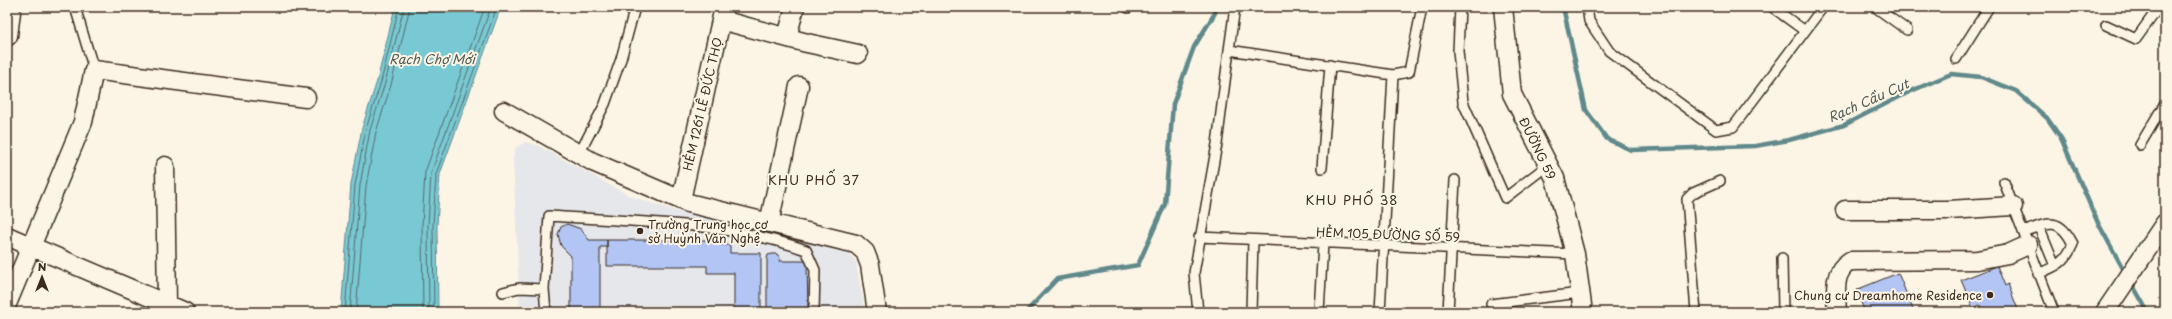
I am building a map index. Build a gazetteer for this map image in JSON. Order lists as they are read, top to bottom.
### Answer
{
  "streets": {
    "street": ["HẺM 1261 LÊ ĐỨC THỌ", "ĐƯỜNG 59"],
    "lane": ["HẺM 105 ĐƯỜNG SỐ 59"]
  },
  "crossings": [
    ["ĐƯỜNG 59", "HẺM 105 ĐƯỜNG SỐ 59"]
  ],
  "districts": ["KHU PHỐ 37", "KHU PHỐ 38"],
  "water": ["Rạch Chợ Mới", "Rạch Cầu Cụt"],
  "places": ["Trường Trung học cơ sở Huỳnh Văn Nghệ", "Chung cư Dreamhome Residence"],
  "north": "top"
}
